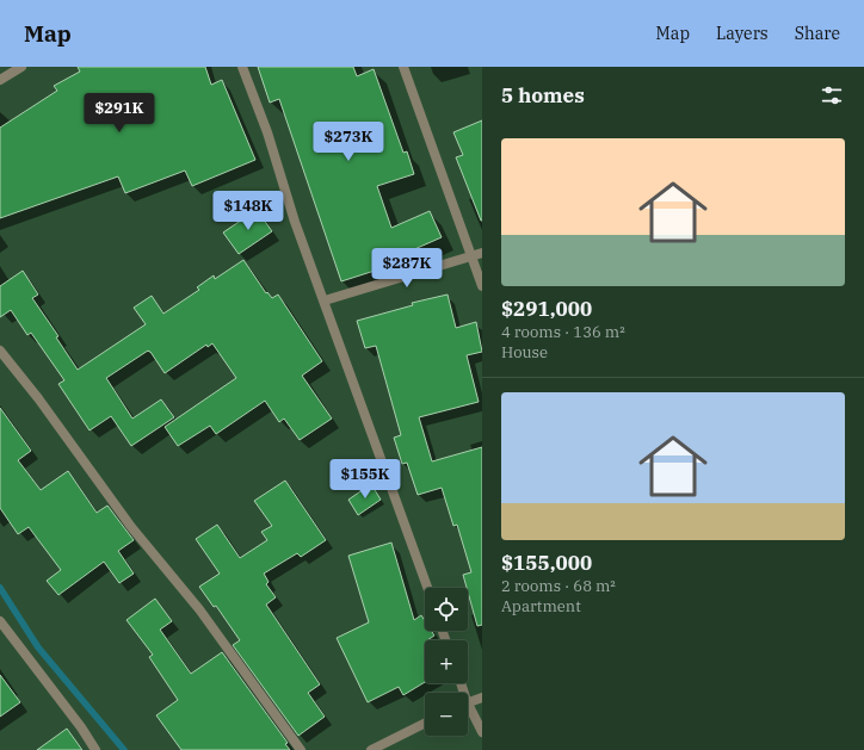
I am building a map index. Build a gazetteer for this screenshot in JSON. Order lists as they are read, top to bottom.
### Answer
{
  "page": {
    "header": "Map",
    "nav": ["Map", "Layers", "Share"],
    "heading": "5 homes",
    "price": [
      "$291K",
      "$273K",
      "$148K",
      "$287K",
      "$155K"
    ],
    "list": [
      {
        "name": "$291,000",
        "note": "4 rooms · 136 m² · House"
      },
      {
        "name": "$155,000",
        "note": "2 rooms · 68 m² · Apartment"
      }
    ],
    "map_buttons": ["+", "−"]
  }
}
